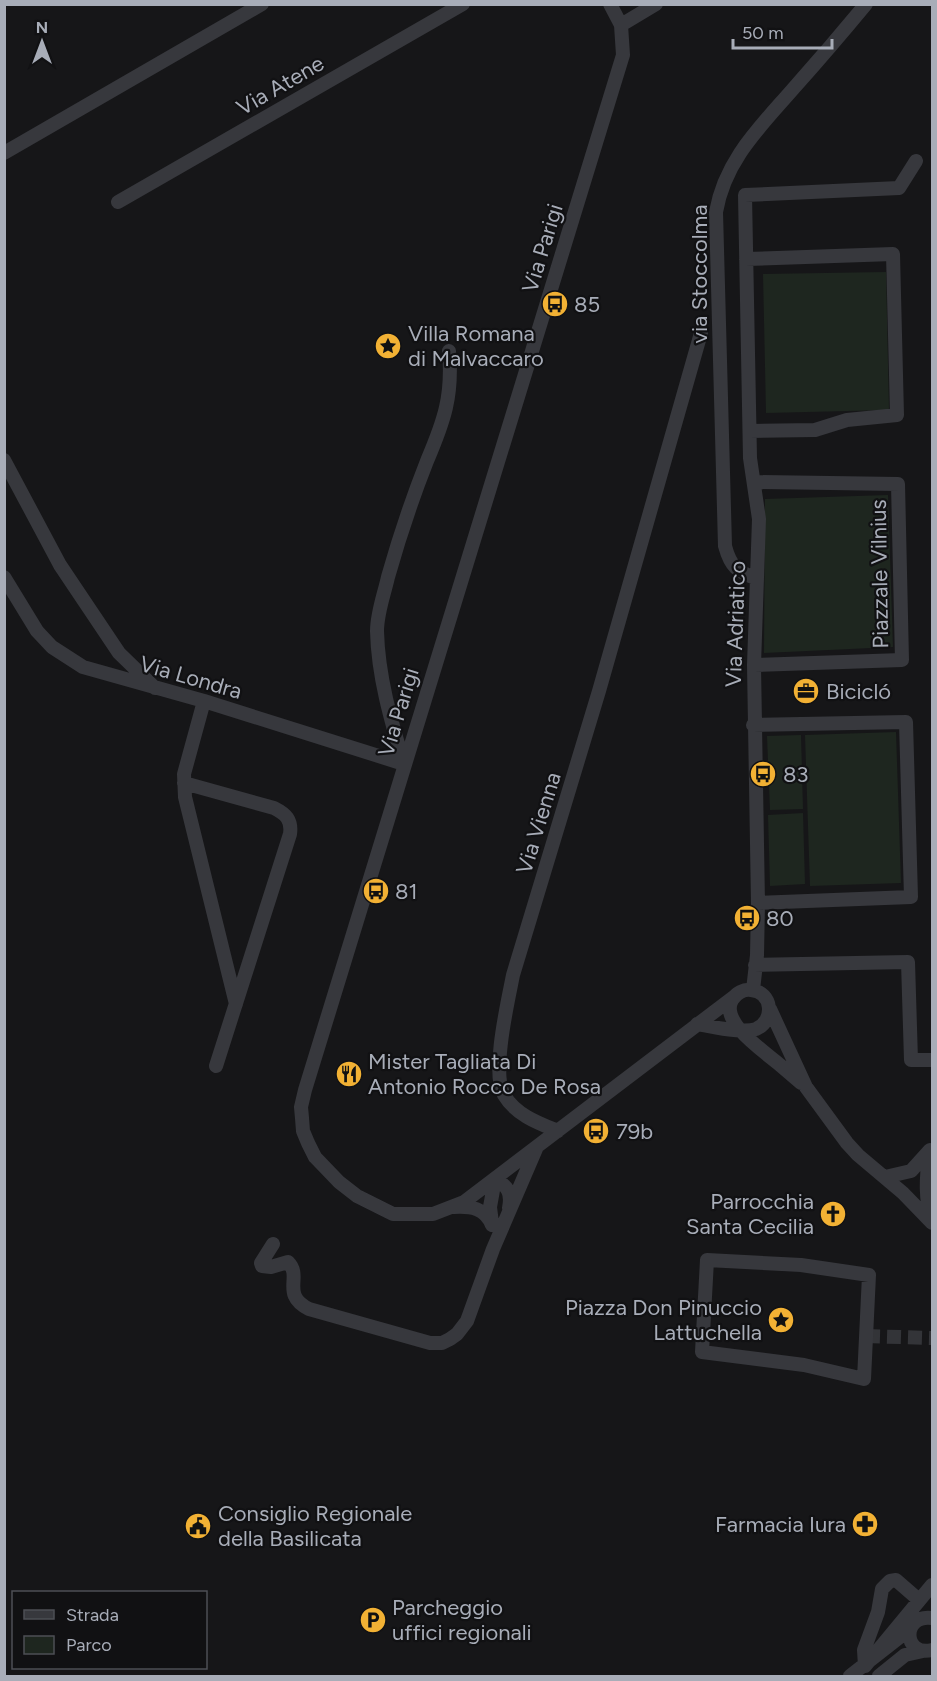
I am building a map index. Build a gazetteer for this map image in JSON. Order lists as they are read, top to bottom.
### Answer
{
  "streets": {
    "street": [
      "Via Atene",
      "Via Parigi",
      "via Stoccolma",
      "Piazzale Vilnius",
      "Via Adriatico",
      "Via Londra",
      "Via Vienna"
    ]
  },
  "crossings": [
    ["Via Parigi", "Via Londra"],
    ["Via Parigi", "Via Vienna"],
    ["via Stoccolma", "Via Adriatico"],
    ["Piazzale Vilnius", "Via Adriatico"]
  ],
  "places": {
    "bus stop": [
      "85",
      "83",
      "81",
      "80",
      "79b"
    ],
    "place": ["Villa Romana di Malvaccaro", "Piazza Don Pinuccio Lattuchella"],
    "office": ["Bicicló"],
    "restaurant": ["Mister Tagliata Di Antonio Rocco De Rosa"],
    "church": ["Parrocchia Santa Cecilia"],
    "pharmacy": ["Farmacia Iura"],
    "public building": ["Consiglio Regionale della Basilicata"],
    "parking": ["Parcheggio uffici regionali"]
  },
  "legend": ["Strada", "Parco"],
  "scale_bar": "50 m",
  "north": "top"
}
